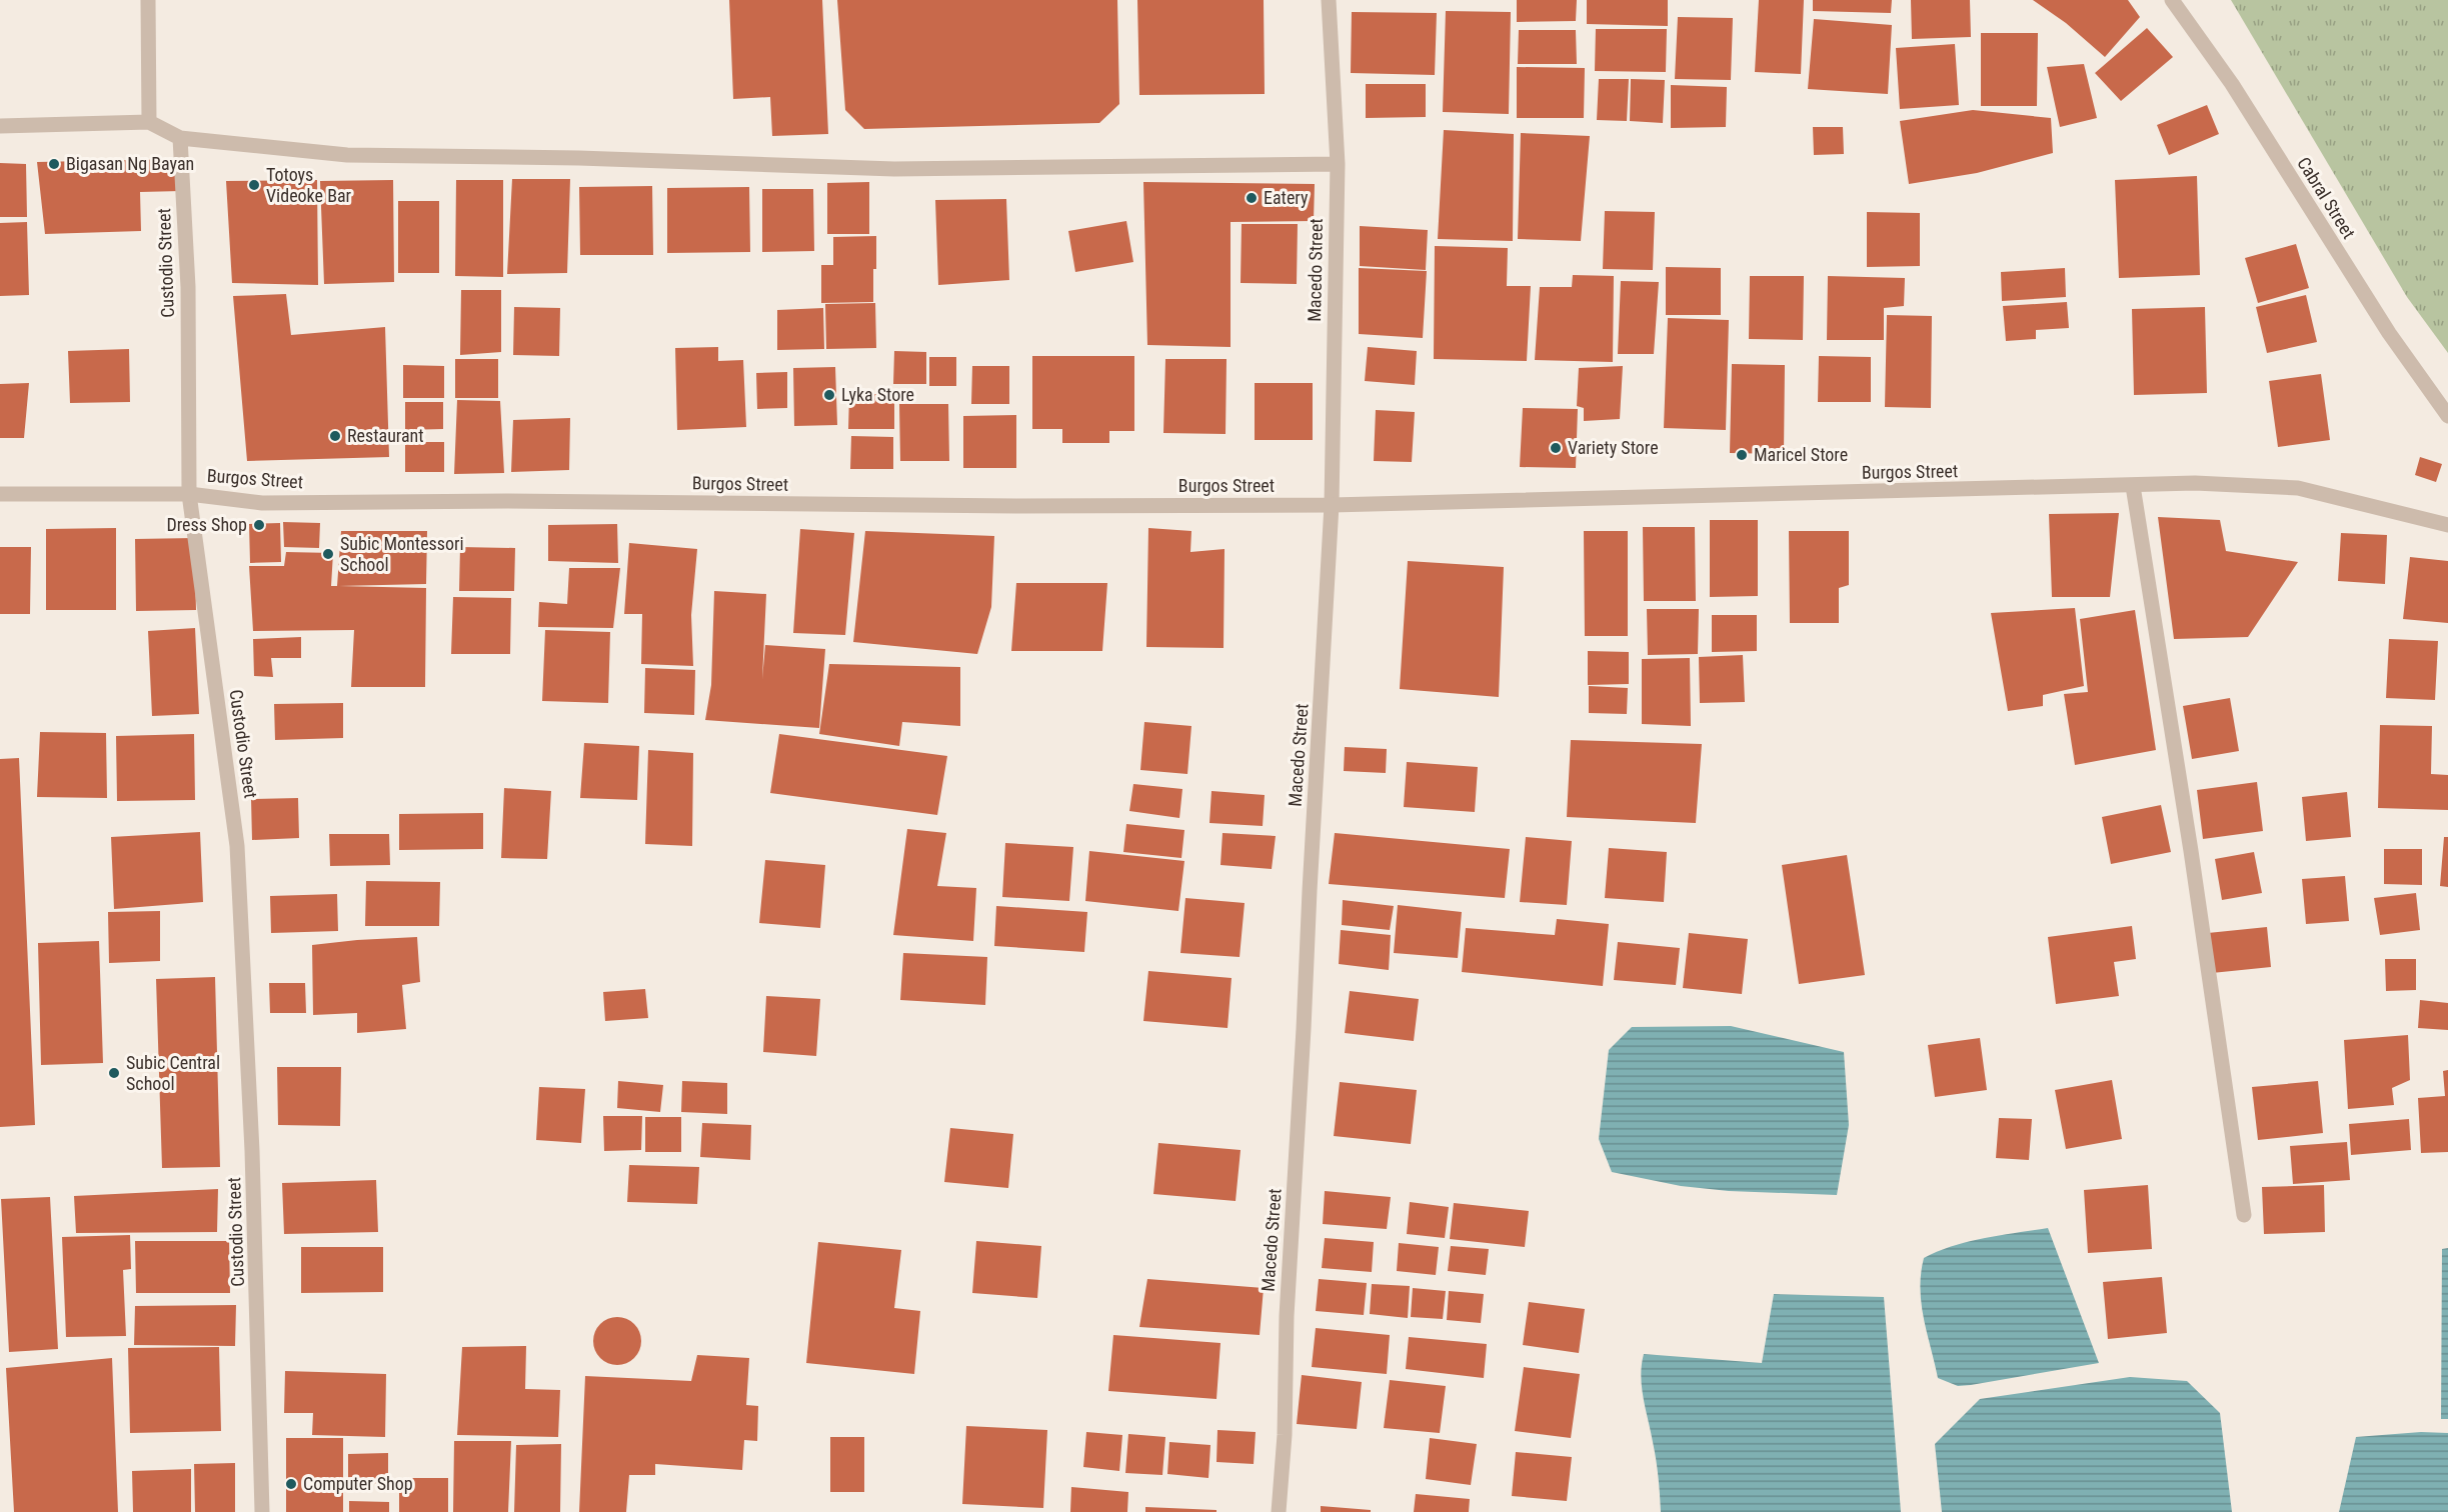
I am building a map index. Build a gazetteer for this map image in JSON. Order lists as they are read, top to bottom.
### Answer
{
  "streets": {
    "street": [
      "Cabral Street",
      "Custodio Street",
      "Macedo Street",
      "Burgos Street"
    ]
  },
  "crossings": [
    ["Custodio Street", "Burgos Street"],
    ["Macedo Street", "Burgos Street"]
  ],
  "places": [
    "Bigasan Ng Bayan",
    "Totoys Videoke Bar",
    "Eatery",
    "Lyka Store",
    "Restaurant",
    "Variety Store",
    "Maricel Store",
    "Dress Shop",
    "Subic Montessori School",
    "Subic Central School",
    "Computer Shop"
  ]
}
